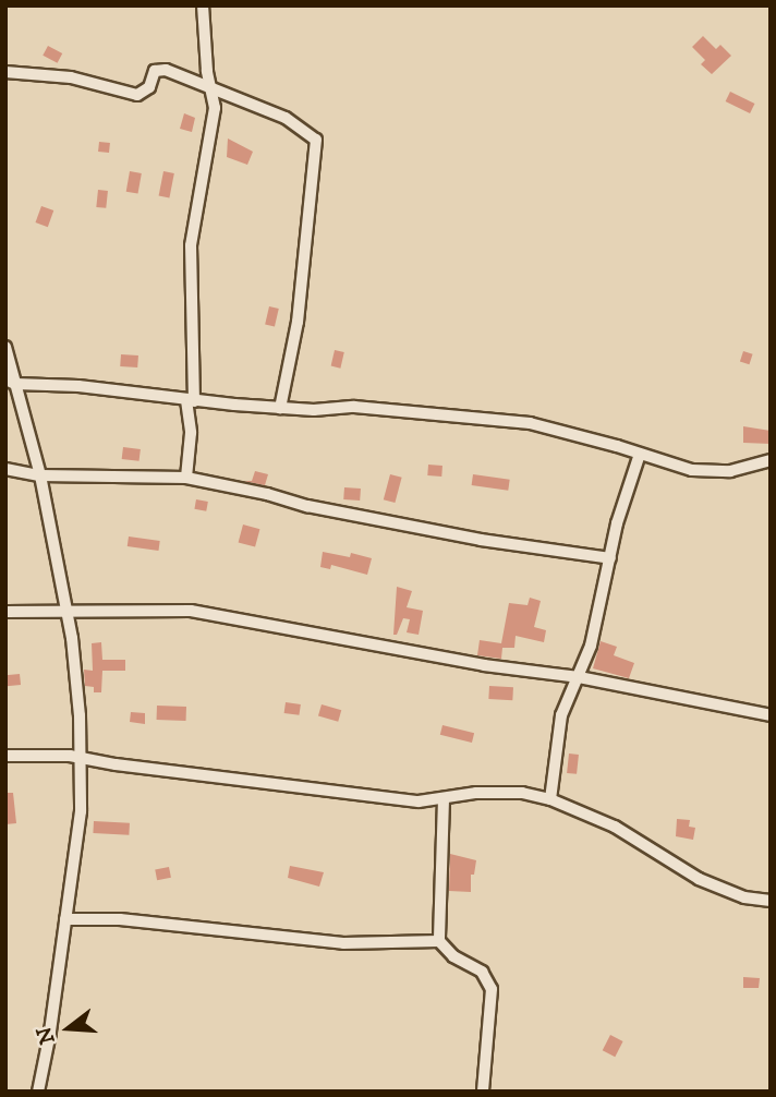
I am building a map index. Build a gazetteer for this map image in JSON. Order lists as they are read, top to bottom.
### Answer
{
  "north": "left"
}
